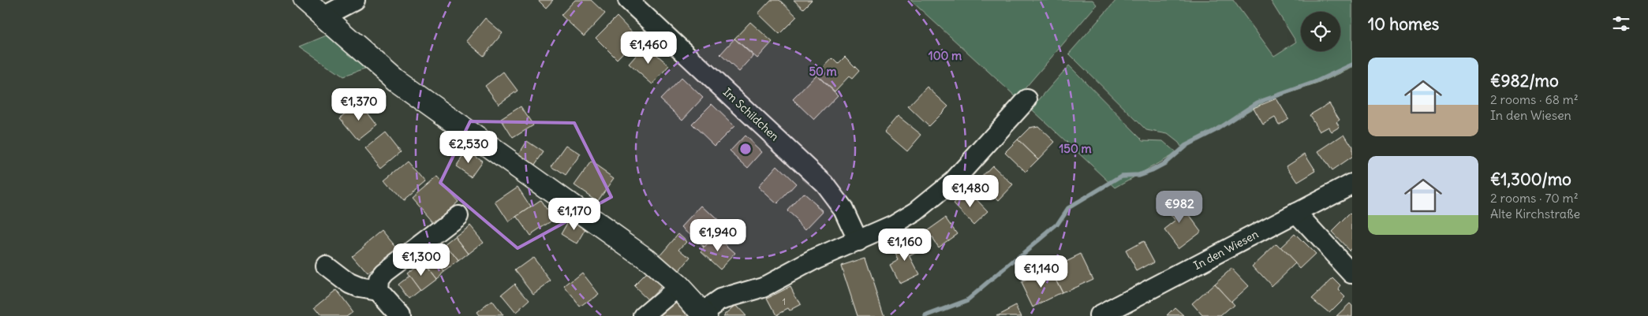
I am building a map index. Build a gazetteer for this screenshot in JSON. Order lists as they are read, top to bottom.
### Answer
{
  "streets": {
    "street": ["Im Schildchen", "In den Wiesen"]
  },
  "house_numbers": ["1"],
  "page": {
    "heading": "10 homes",
    "price": [
      "€1,460",
      "€1,370",
      "€2,530",
      "€1,480",
      "€982",
      "€1,170",
      "€1,940",
      "€1,160",
      "€1,300",
      "€1,140"
    ],
    "list": [
      {
        "name": "€982/mo",
        "note": "2 rooms · 68 m² · In den Wiesen"
      },
      {
        "name": "€1,300/mo",
        "note": "2 rooms · 70 m² · Alte Kirchstraße"
      }
    ]
  },
  "rings": ["100 m", "50 m", "150 m"]
}
